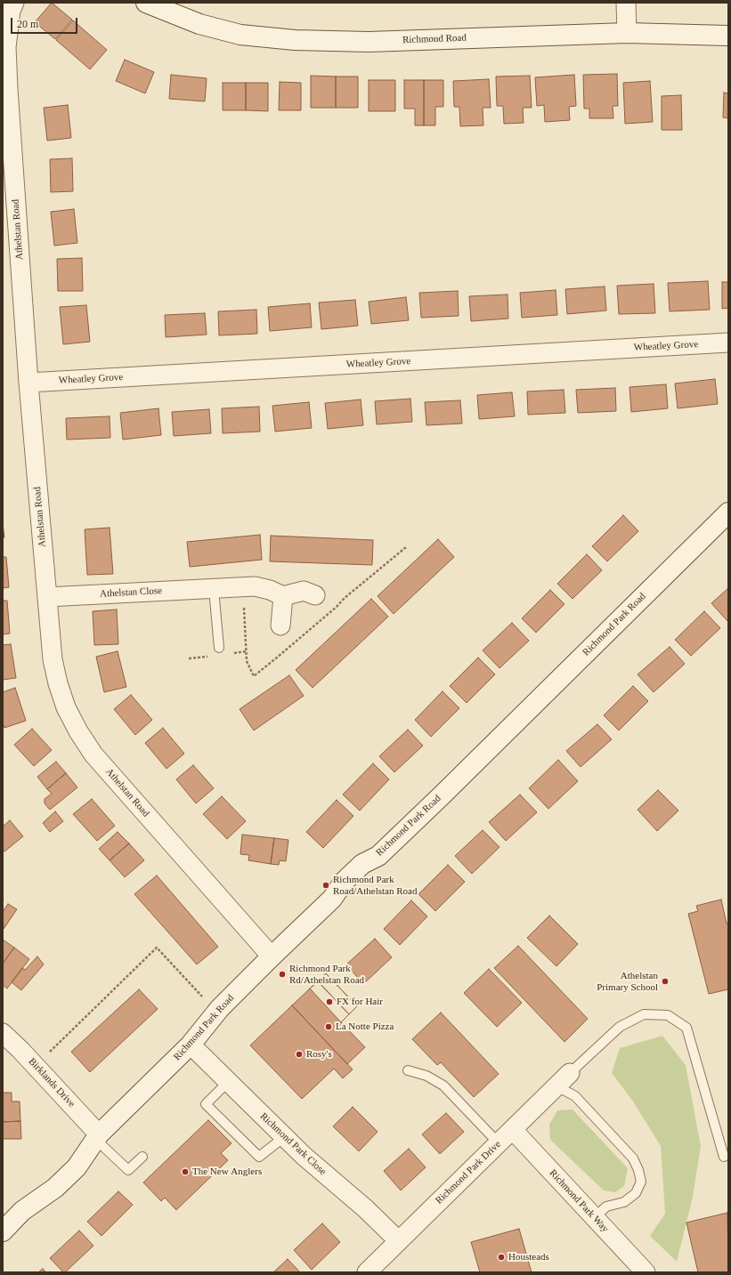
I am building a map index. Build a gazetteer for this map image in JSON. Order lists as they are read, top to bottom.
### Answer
{
  "streets": {
    "street": [
      "Richmond Road",
      "Athelstan Road",
      "Wheatley Grove",
      "Athelstan Close",
      "Richmond Park Road",
      "Birklands Drive",
      "Richmond Park Close",
      "Richmond Park Drive",
      "Richmond Park Way"
    ]
  },
  "crossings": [
    ["Athelstan Road", "Wheatley Grove"],
    ["Athelstan Road", "Athelstan Close"],
    ["Athelstan Road", "Richmond Park Road"],
    ["Richmond Park Road", "Birklands Drive"],
    ["Richmond Park Road", "Richmond Park Close"],
    ["Richmond Park Close", "Richmond Park Drive"],
    ["Richmond Park Drive", "Richmond Park Way"]
  ],
  "places": [
    "Richmond Park Road/Athelstan Road",
    "Richmond Park Rd/Athelstan Road",
    "Athelstan Primary School",
    "FX for Hair",
    "La Notte Pizza",
    "Rosy's",
    "The New Anglers",
    "Housteads"
  ],
  "scale_bar": "20 m"
}
